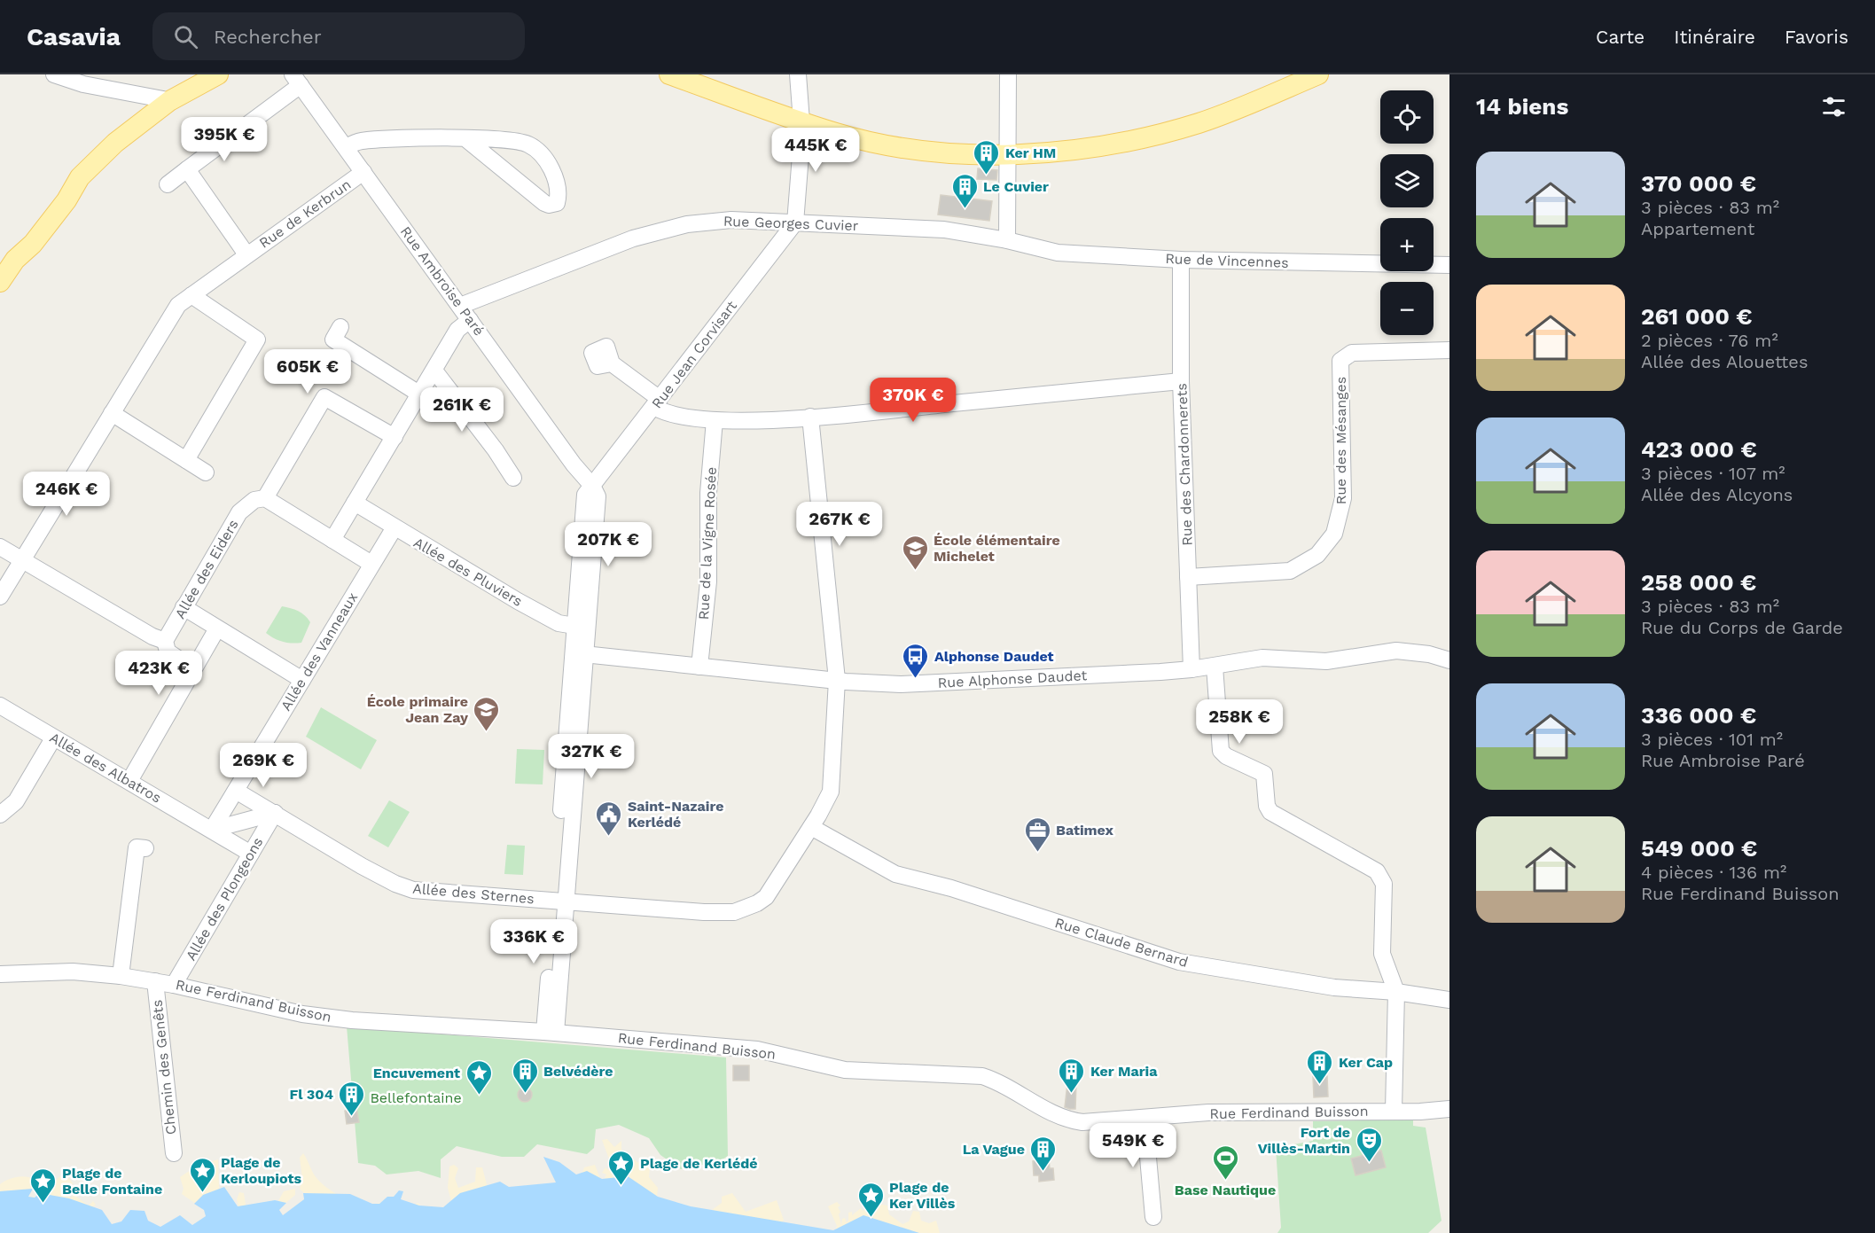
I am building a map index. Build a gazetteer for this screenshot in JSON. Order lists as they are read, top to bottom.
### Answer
{
  "streets": {
    "street": [
      "Rue de Kerbrun",
      "Rue Georges Cuvier",
      "Rue de Vincennes",
      "Rue Ambroise Paré",
      "Rue Jean Corvisart",
      "Rue des Mésanges",
      "Rue des Chardonnerets",
      "Rue de la Vigne Rosée",
      "Allée des Eiders",
      "Allée des Pluviers",
      "Allée des Vanneaux",
      "Rue Alphonse Daudet",
      "Allée des Albatros",
      "Allée des Sternes",
      "Allée des Plongeons",
      "Rue Claude Bernard",
      "Rue Ferdinand Buisson",
      "Chemin des Genêts"
    ]
  },
  "crossings": [
    ["Rue de Kerbrun", "Rue Ambroise Paré"],
    ["Rue Georges Cuvier", "Rue de Vincennes"],
    ["Rue Georges Cuvier", "Rue Ambroise Paré"],
    ["Rue Georges Cuvier", "Rue Jean Corvisart"],
    ["Rue de Vincennes", "Rue des Chardonnerets"],
    ["Rue Ambroise Paré", "Rue Jean Corvisart"],
    ["Rue des Mésanges", "Rue des Chardonnerets"],
    ["Rue des Chardonnerets", "Rue Alphonse Daudet"],
    ["Rue de la Vigne Rosée", "Rue Alphonse Daudet"],
    ["Allée des Pluviers", "Allée des Vanneaux"],
    ["Allée des Vanneaux", "Allée des Albatros"],
    ["Allée des Vanneaux", "Allée des Sternes"],
    ["Rue Alphonse Daudet", "Allée des Sternes"],
    ["Allée des Albatros", "Allée des Plongeons"],
    ["Allée des Sternes", "Allée des Plongeons"],
    ["Allée des Sternes", "Rue Claude Bernard"],
    ["Allée des Plongeons", "Rue Ferdinand Buisson"],
    ["Rue Ferdinand Buisson", "Chemin des Genêts"]
  ],
  "parks": ["Bellefontaine"],
  "places": {
    "building": [
      "Ker HM",
      "Le Cuvier",
      "Ker Cap",
      "Belvédère",
      "Ker Maria",
      "Fl 304",
      "La Vague"
    ],
    "school or university": ["École élémentaire Michelet", "École primaire Jean Zay"],
    "bus stop": ["Alphonse Daudet"],
    "public building": ["Saint-Nazaire Kerlédé"],
    "office": ["Batimex"],
    "place": [
      "Encuvement",
      "Plage de Kerlédé",
      "Plage de Kerloupiots",
      "Plage de Belle Fontaine",
      "Plage de Ker Villès"
    ],
    "theatre": ["Fort de Villès-Martin"],
    "sports": ["Base Nautique"]
  },
  "page": {
    "header": "Casavia",
    "search": "Rechercher",
    "nav": ["Carte", "Itinéraire", "Favoris"],
    "heading": "14 biens",
    "map_buttons": ["+", "−"],
    "price": [
      "395K €",
      "445K €",
      "605K €",
      "370K €",
      "261K €",
      "246K €",
      "267K €",
      "207K €",
      "423K €",
      "258K €",
      "327K €",
      "269K €",
      "336K €",
      "549K €"
    ],
    "list": [
      {
        "name": "370 000 €",
        "note": "3 pièces · 83 m² · Appartement"
      },
      {
        "name": "261 000 €",
        "note": "2 pièces · 76 m² · Allée des Alouettes"
      },
      {
        "name": "423 000 €",
        "note": "3 pièces · 107 m² · Allée des Alcyons"
      },
      {
        "name": "258 000 €",
        "note": "3 pièces · 83 m² · Rue du Corps de Garde"
      },
      {
        "name": "336 000 €",
        "note": "3 pièces · 101 m² · Rue Ambroise Paré"
      },
      {
        "name": "549 000 €",
        "note": "4 pièces · 136 m² · Rue Ferdinand Buisson"
      }
    ]
  }
}
